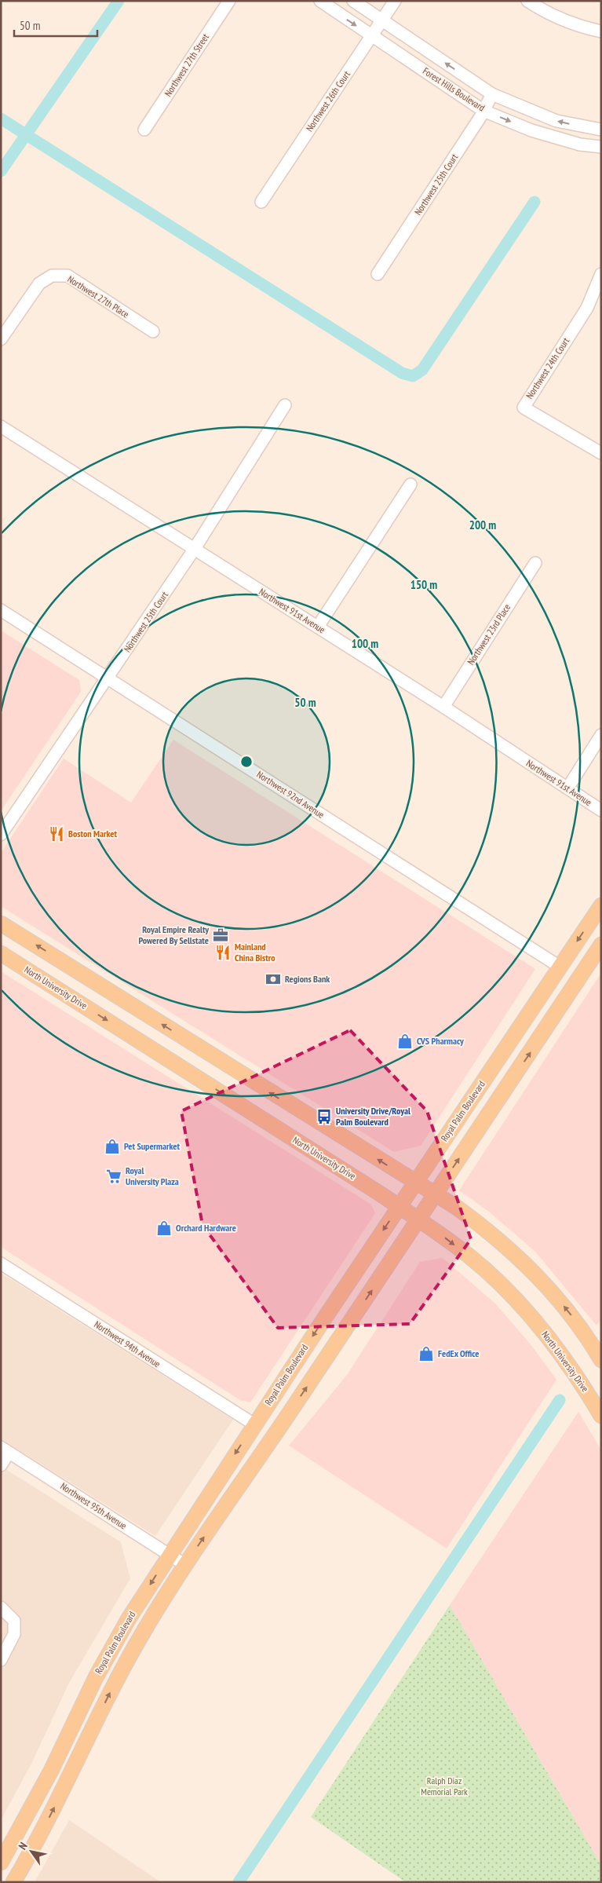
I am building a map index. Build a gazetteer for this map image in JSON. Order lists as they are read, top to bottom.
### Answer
{
  "streets": {
    "main road": ["North University Drive", "Royal Palm Boulevard"],
    "street": [
      "Northwest 27th Street",
      "Forest Hills Boulevard",
      "Northwest 26th Court",
      "Northwest 25th Court",
      "Northwest 27th Place",
      "Northwest 24th Court",
      "Northwest 91st Avenue",
      "Northwest 23rd Place",
      "Northwest 92nd Avenue",
      "Northwest 94th Avenue",
      "Northwest 95th Avenue"
    ]
  },
  "crossings": [
    ["Forest Hills Boulevard", "Northwest 26th Court"],
    ["Forest Hills Boulevard", "Northwest 25th Court"],
    ["Northwest 25th Court", "Northwest 91st Avenue"],
    ["Northwest 25th Court", "Northwest 92nd Avenue"],
    ["Northwest 91st Avenue", "Northwest 23rd Place"],
    ["Northwest 92nd Avenue", "Royal Palm Boulevard"],
    ["North University Drive", "Royal Palm Boulevard"],
    ["Royal Palm Boulevard", "Northwest 94th Avenue"],
    ["Royal Palm Boulevard", "Northwest 95th Avenue"]
  ],
  "parks": ["Ralph Diaz Memorial Park"],
  "places": {
    "restaurant": ["Boston Market", "Mainland China Bistro"],
    "office": ["Royal Empire Realty Powered By Sellstate"],
    "bank": ["Regions Bank"],
    "shop": [
      "CVS Pharmacy",
      "Pet Supermarket",
      "Orchard Hardware",
      "FedEx Office"
    ],
    "bus stop": ["University Drive/Royal Palm Boulevard"],
    "supermarket": ["Royal University Plaza"]
  },
  "scale_bar": "50 m",
  "north": "top left",
  "rings": [
    "200 m",
    "150 m",
    "100 m",
    "50 m"
  ]
}
